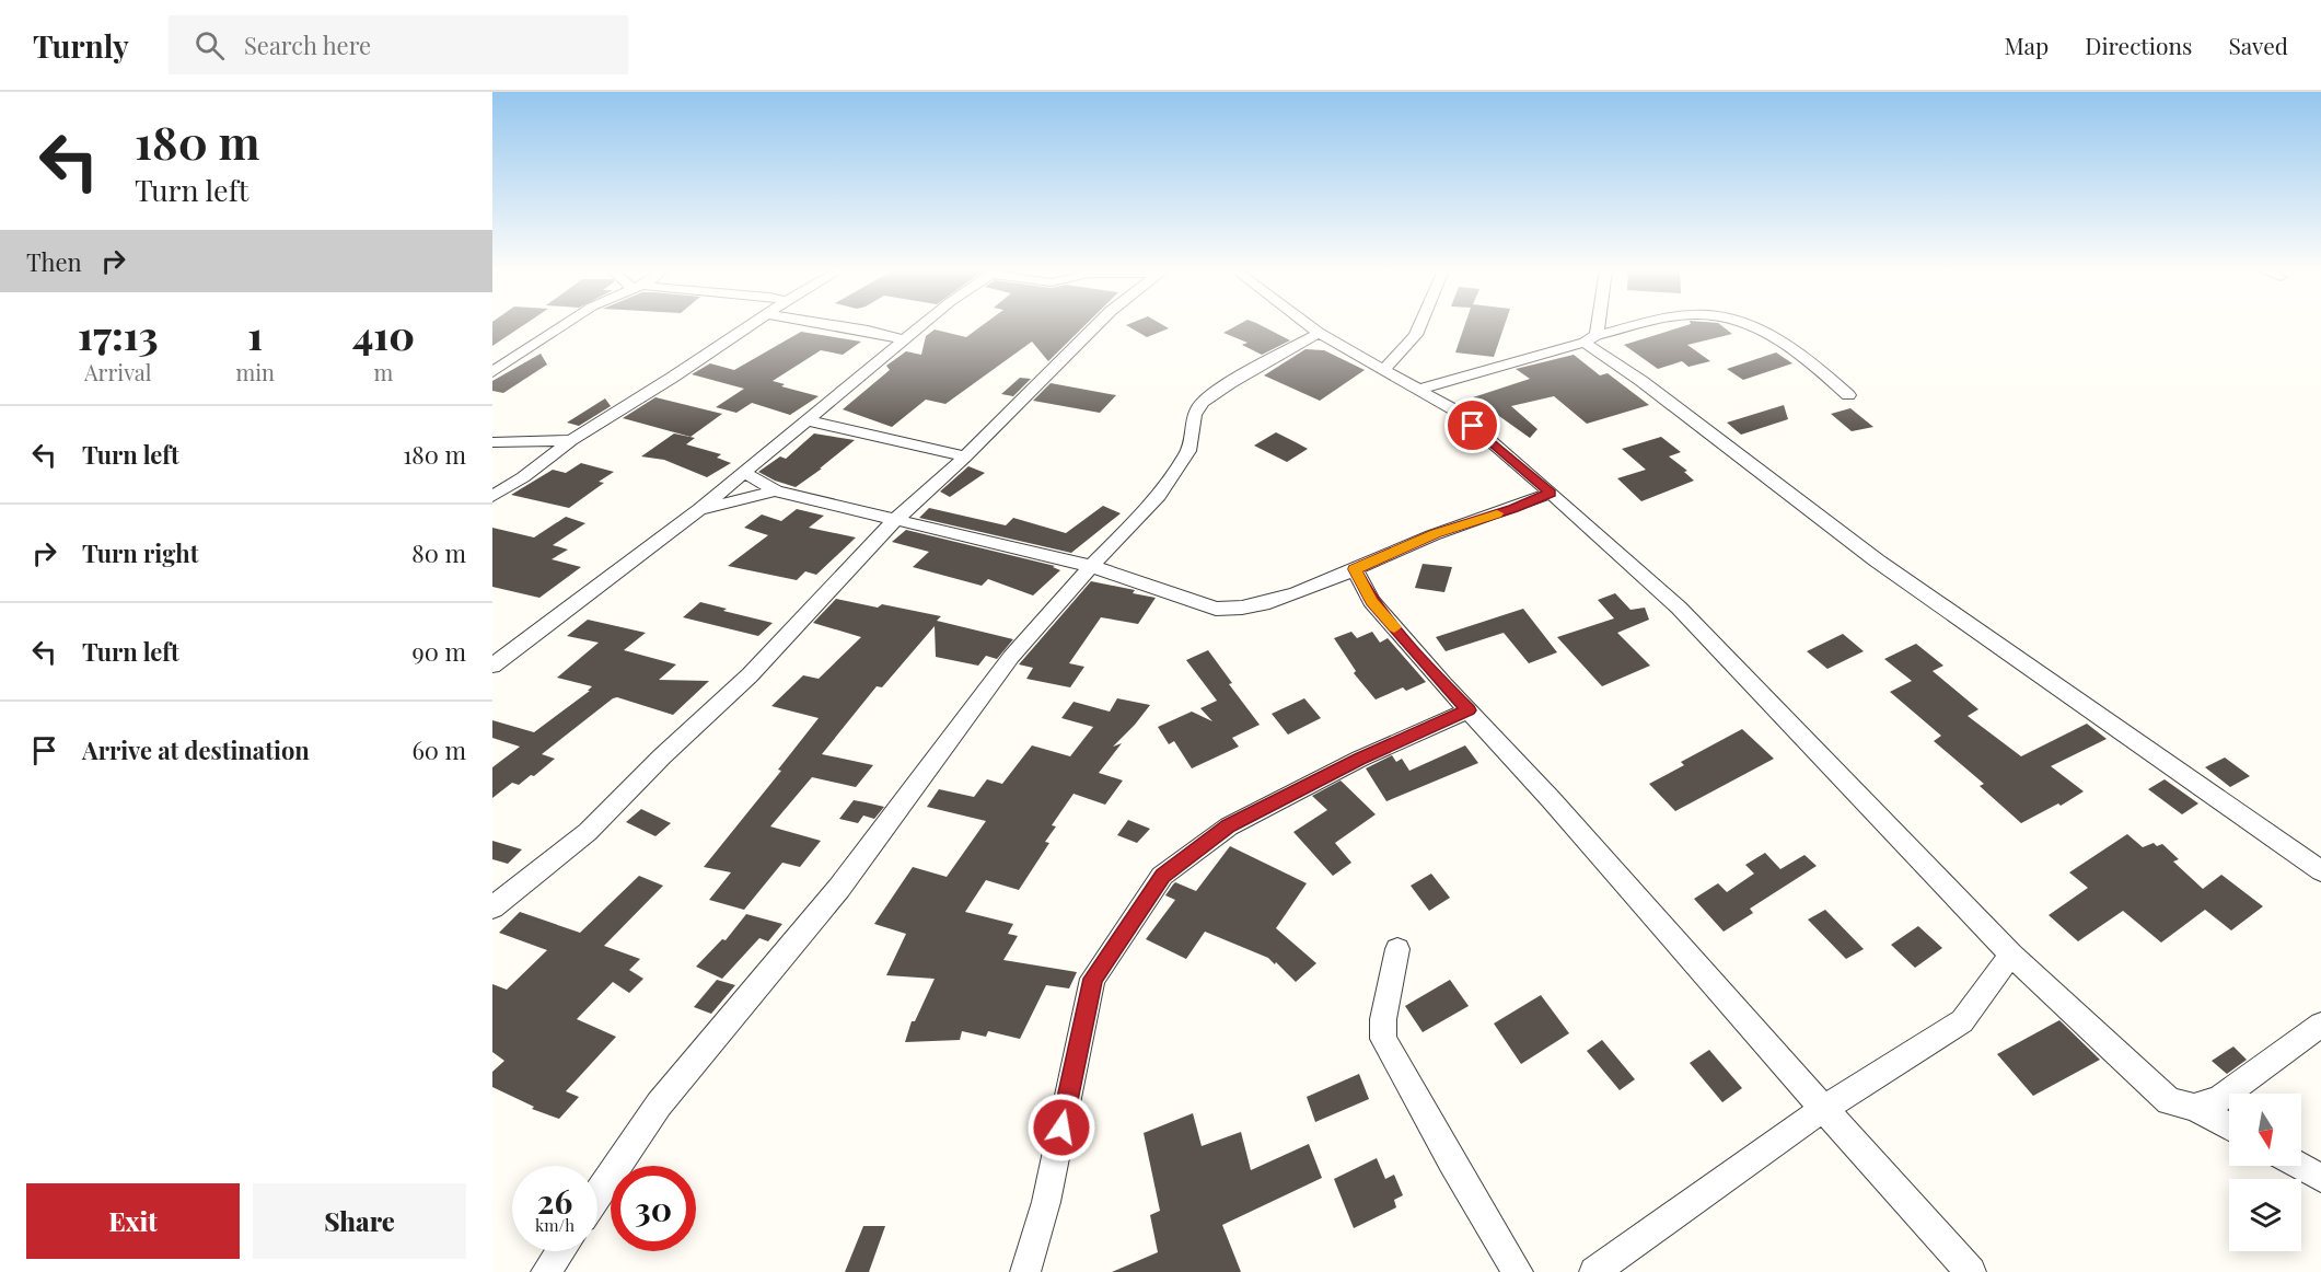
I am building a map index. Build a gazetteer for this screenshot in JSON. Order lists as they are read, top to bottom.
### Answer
{
  "north": "bottom",
  "page": {
    "header": "Turnly",
    "search": "Search here",
    "nav": ["Map", "Directions", "Saved"],
    "turn": ["180 m", "Turn left"],
    "then": "Then",
    "eta": [
      "17:13",
      "Arrival",
      "1",
      "min",
      "410",
      "m"
    ],
    "list": [
      {
        "name": "Turn left",
        "value": "180 m"
      },
      {
        "name": "Turn right",
        "value": "80 m"
      },
      {
        "name": "Turn left",
        "value": "90 m"
      },
      {
        "name": "Arrive at destination",
        "value": "60 m"
      }
    ],
    "speed": "26 km/h",
    "limit": "30",
    "buttons": ["Exit", "Share"]
  }
}
